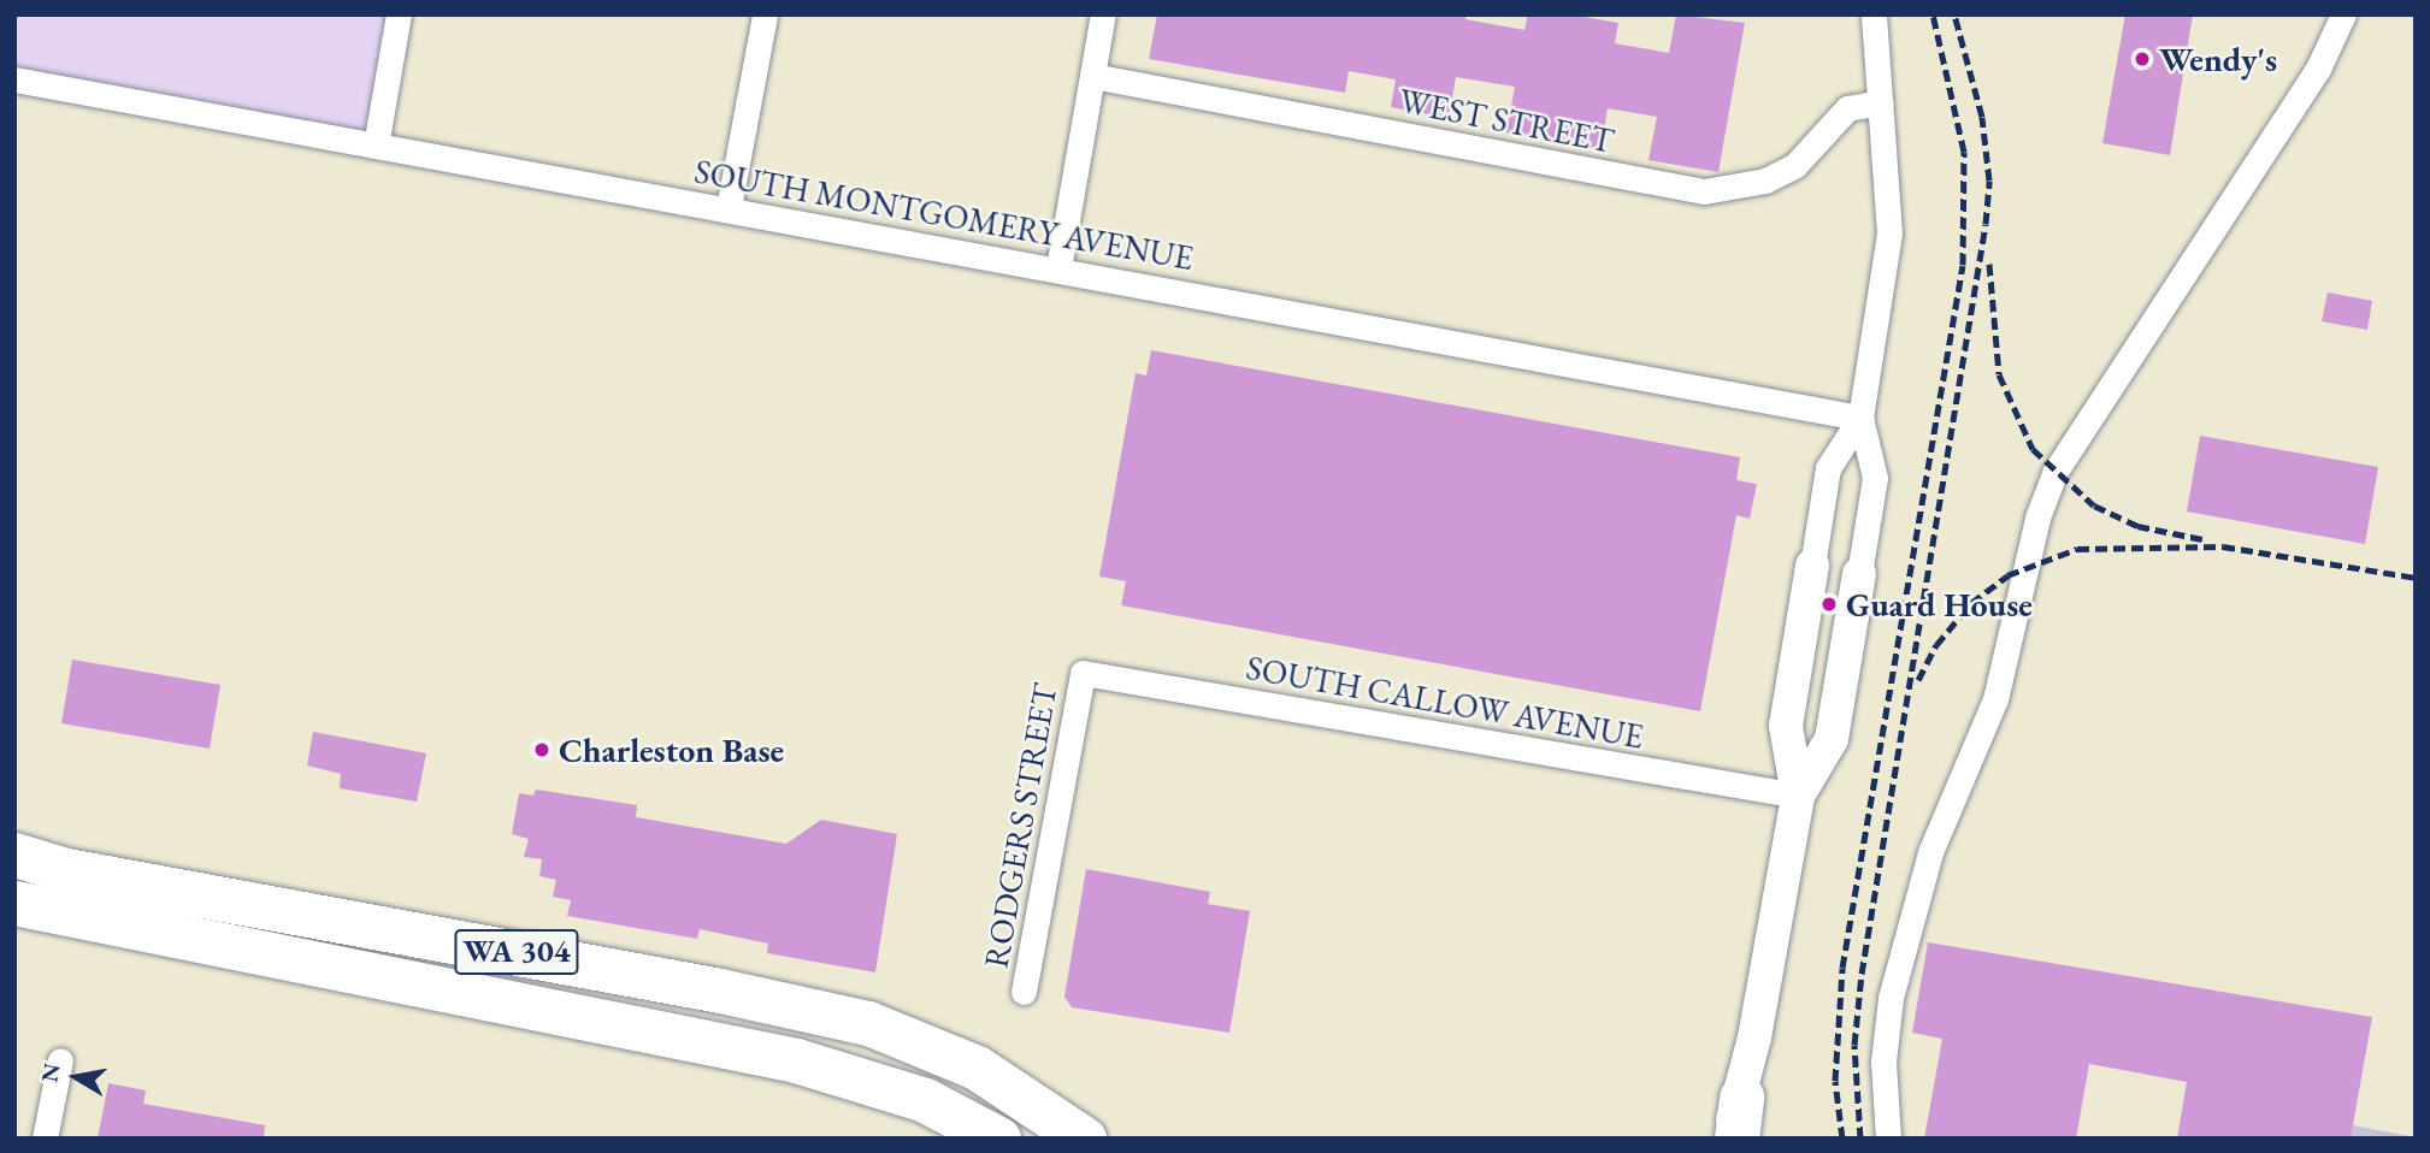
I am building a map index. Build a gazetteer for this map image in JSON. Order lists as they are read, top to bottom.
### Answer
{
  "streets": {
    "highway": ["WA 304"],
    "street": [
      "WEST STREET",
      "SOUTH MONTGOMERY AVENUE",
      "SOUTH CALLOW AVENUE",
      "RODGERS STREET"
    ]
  },
  "crossings": [
    ["SOUTH CALLOW AVENUE", "RODGERS STREET"]
  ],
  "places": ["Wendy's", "Guard House", "Charleston Base"],
  "north": "left"
}
